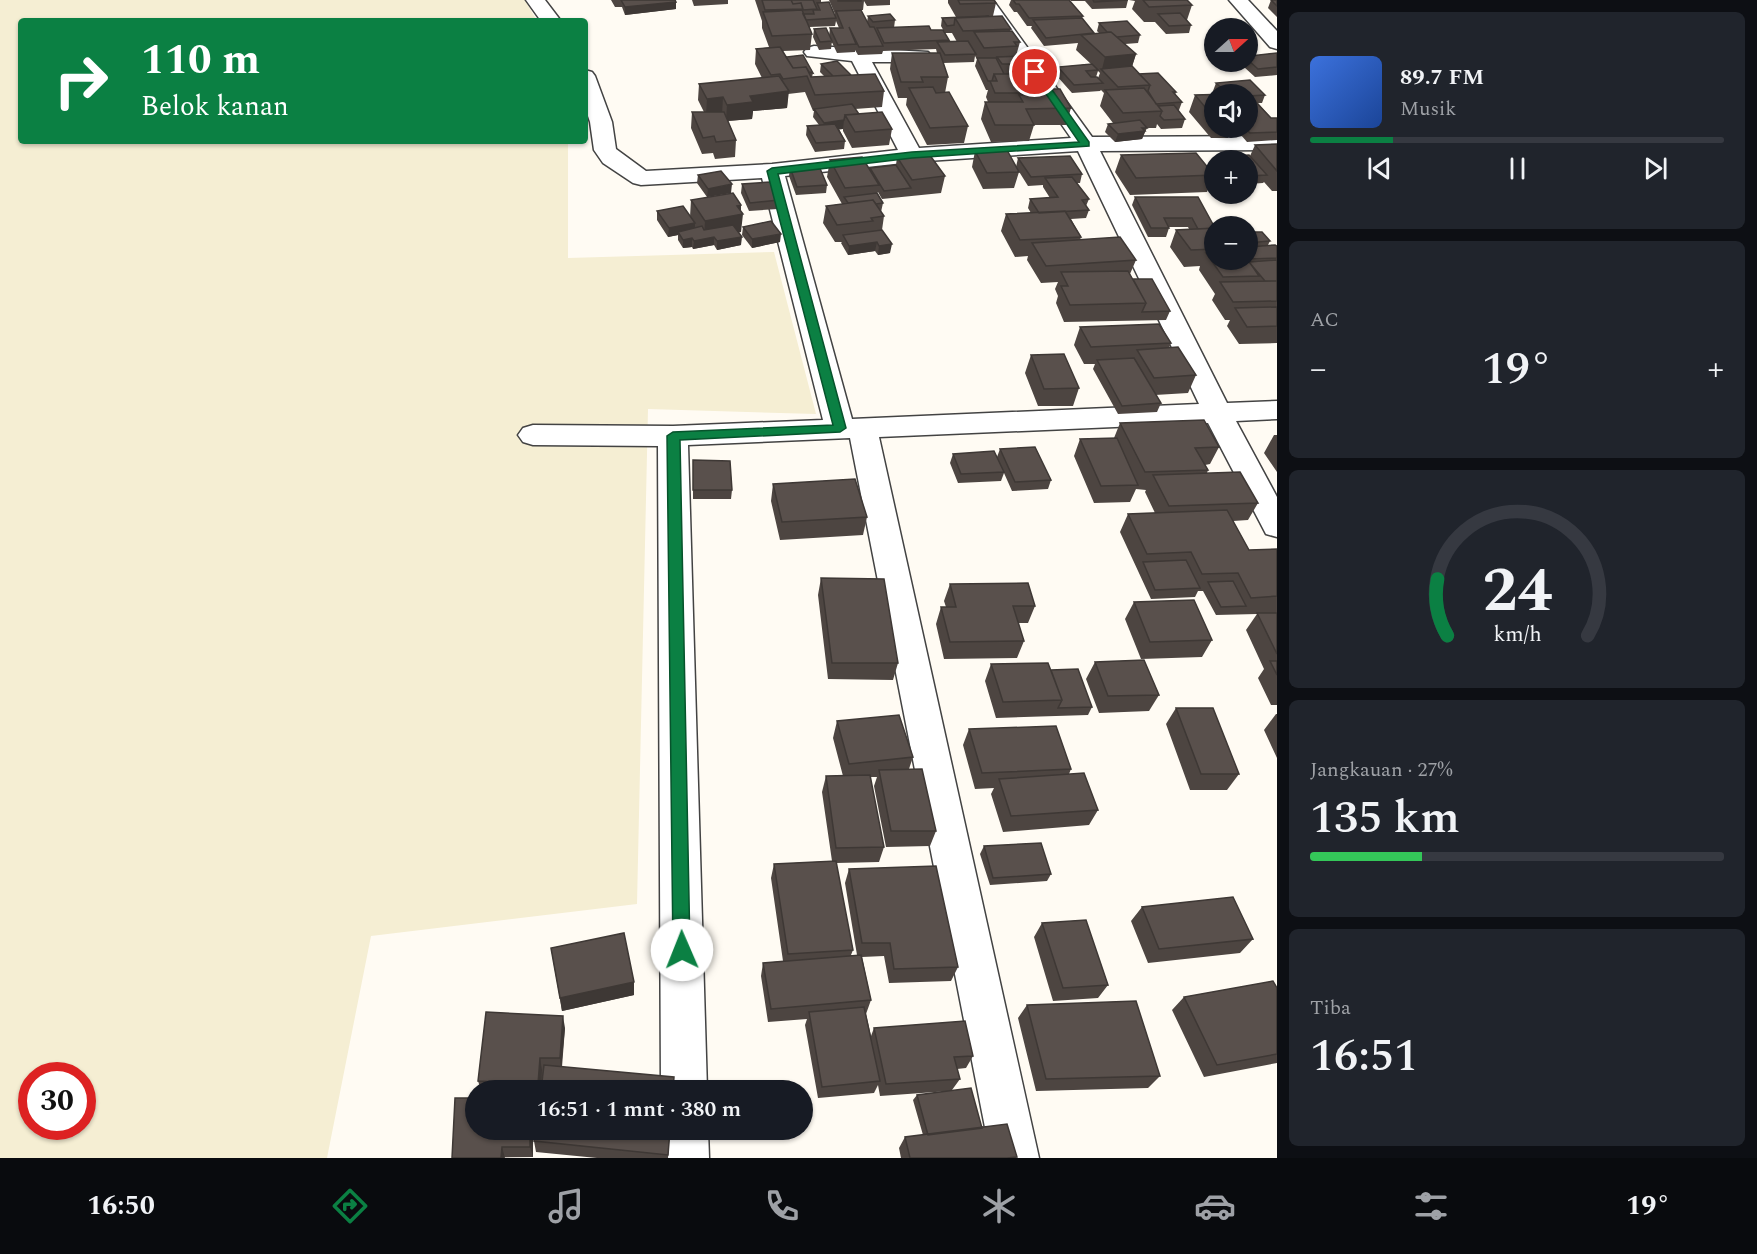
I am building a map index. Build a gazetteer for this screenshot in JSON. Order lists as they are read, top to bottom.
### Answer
{
  "north": "right",
  "page": {
    "map_buttons": ["+", "−"],
    "turn": ["110 m", "Belok kanan"],
    "song": ["89.7 FM", "Musik"],
    "tile": [
      "AC",
      ["Jangkauan · 27%", "135 km"],
      ["Tiba", "16:51"]
    ],
    "heat": ["−", "19°", "+"],
    "limit": "30",
    "trip": "16:51 · 1 mnt · 380 m",
    "tabs": ["16:50", "19°"],
    "gauge": ["24", "km/h"]
  }
}
